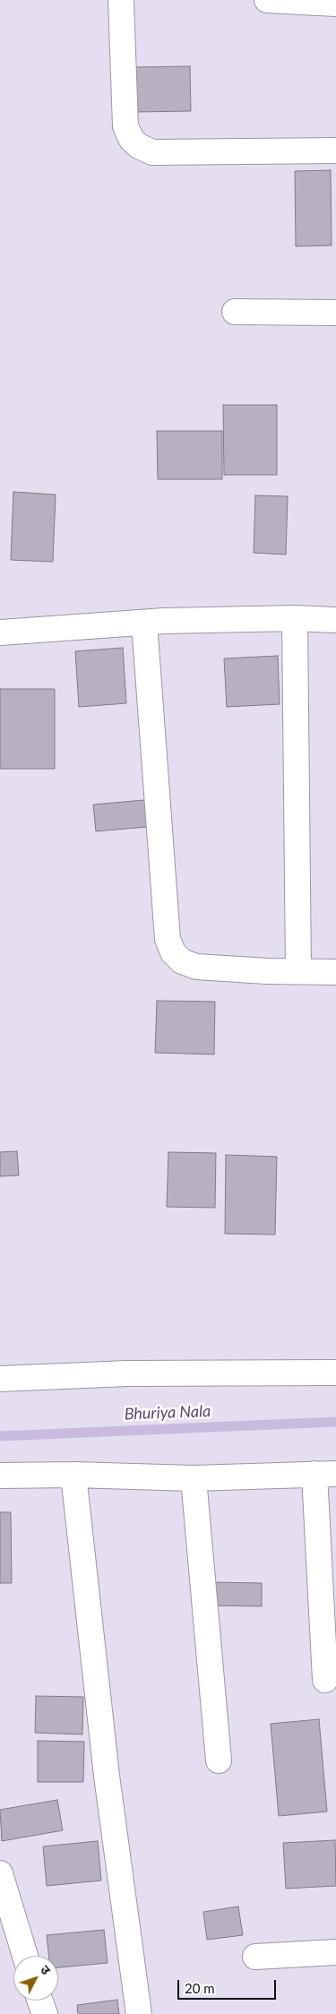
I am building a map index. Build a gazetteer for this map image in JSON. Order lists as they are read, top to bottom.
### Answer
{
  "water": ["Bhuriya Nala"],
  "scale_bar": "20 m",
  "north": "top right"
}
